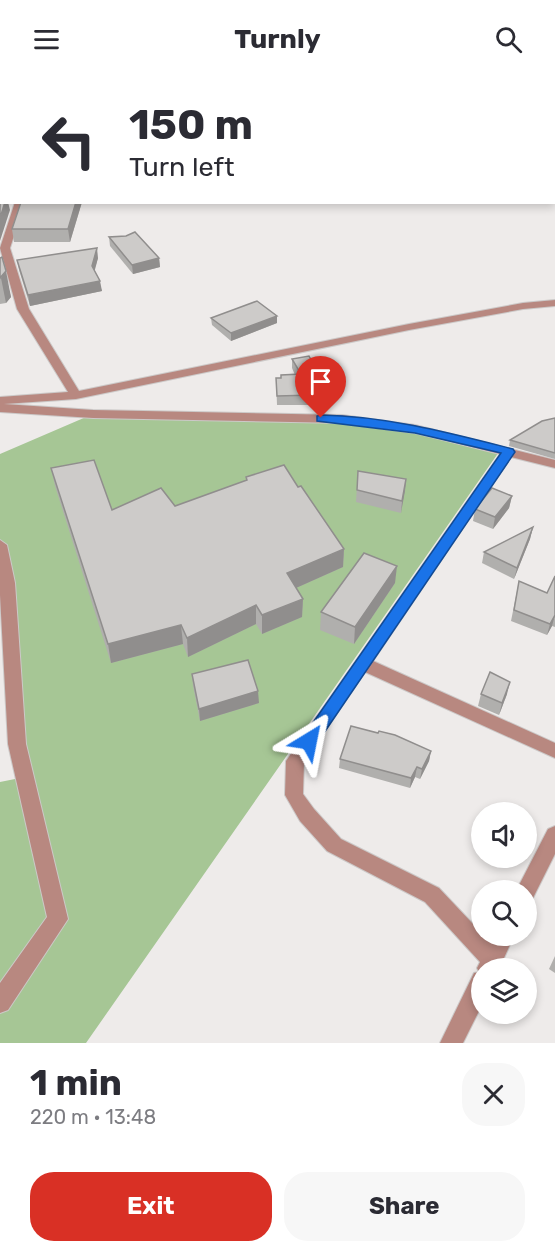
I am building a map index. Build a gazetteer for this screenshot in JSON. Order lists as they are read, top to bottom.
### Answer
{
  "page": {
    "header": "Turnly",
    "turn": ["150 m", "Turn left"],
    "heading": ["1 min", "220 m · 13:48"],
    "buttons": ["Exit", "Share"]
  }
}
